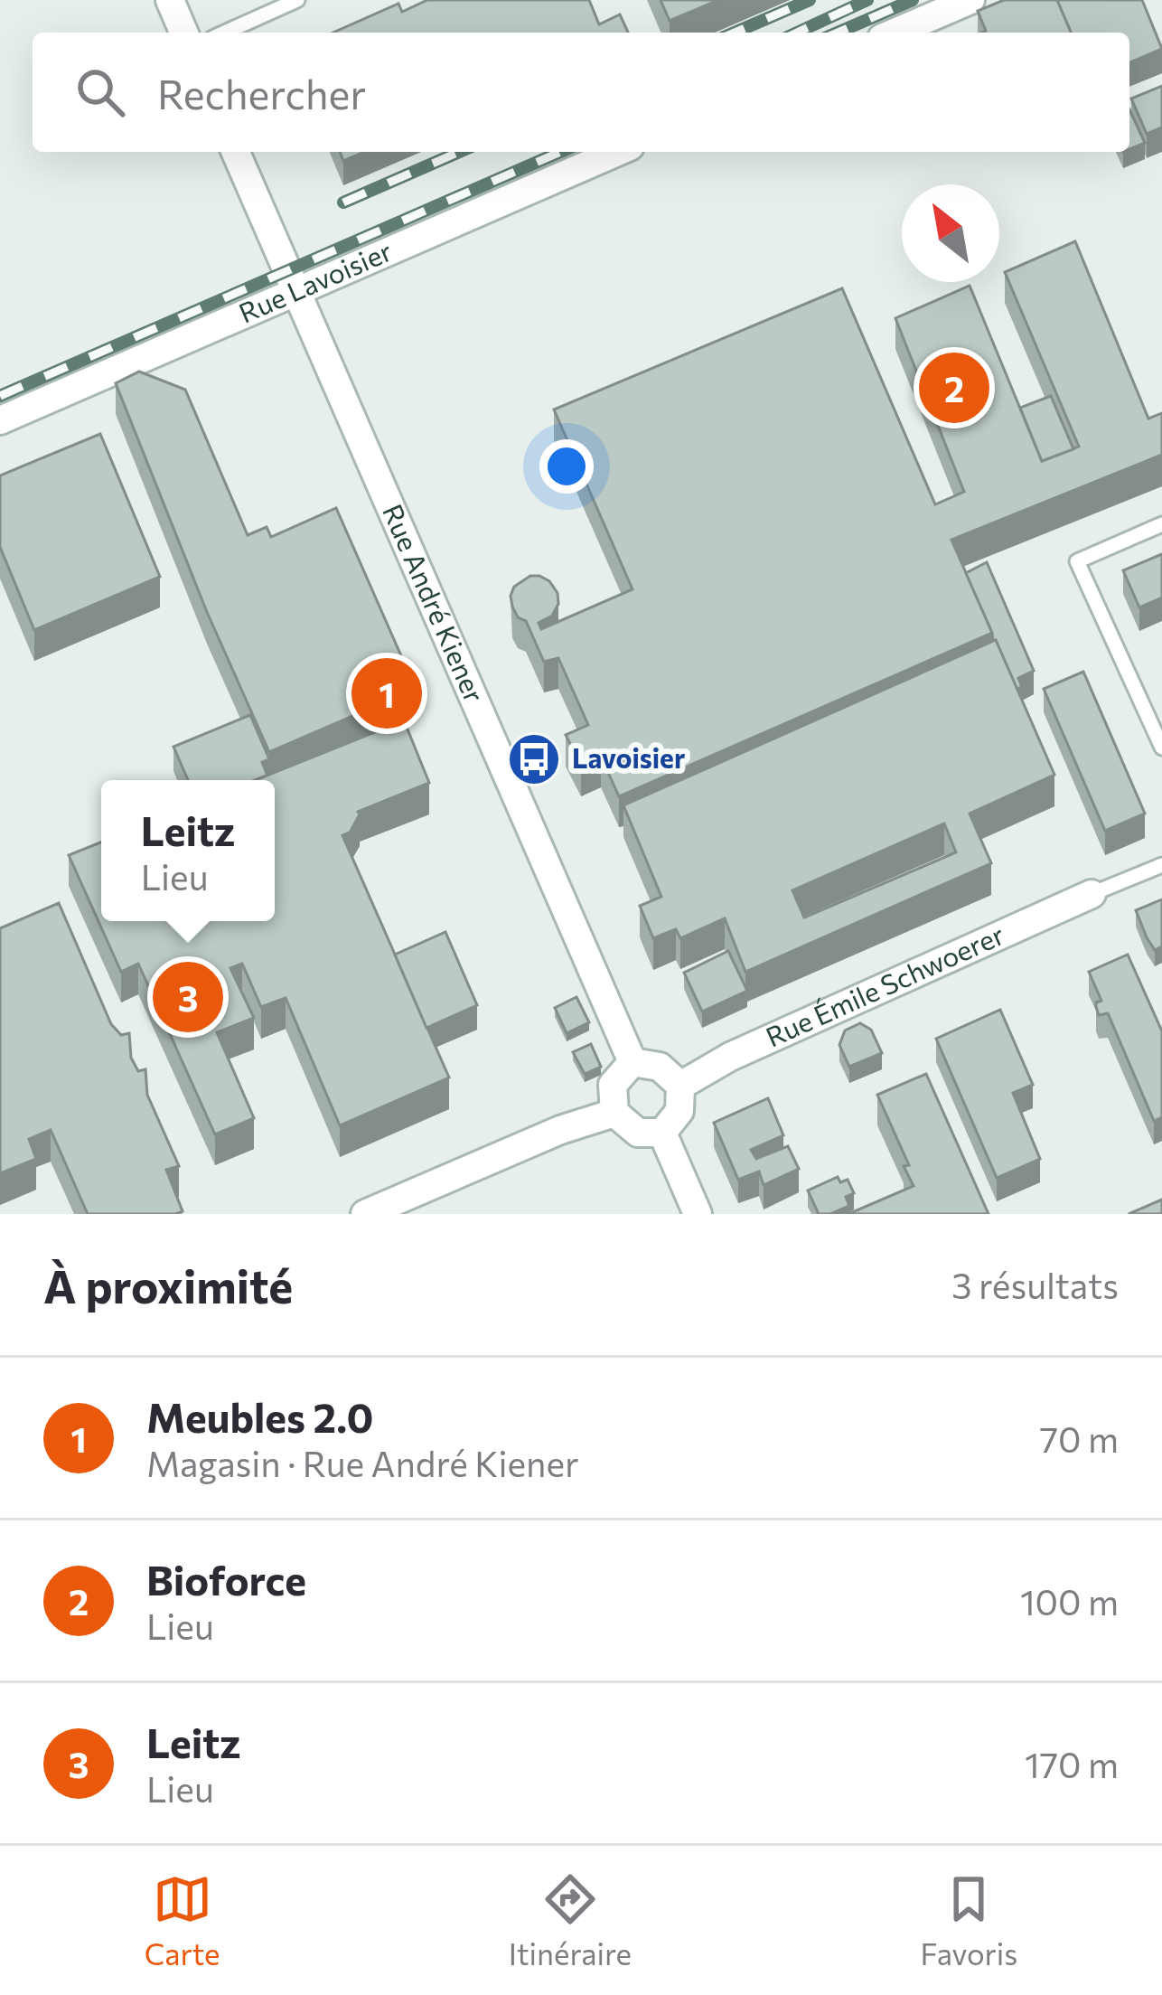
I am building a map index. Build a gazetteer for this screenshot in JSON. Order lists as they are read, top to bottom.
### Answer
{
  "streets": {
    "street": ["Rue Lavoisier", "Rue André Kiener", "Rue Émile Schwoerer"]
  },
  "crossings": [
    ["Rue Lavoisier", "Rue André Kiener"],
    ["Rue André Kiener", "Rue Émile Schwoerer"]
  ],
  "places": {
    "bus stop": ["Lavoisier"]
  },
  "north": "top left",
  "page": {
    "search": "Rechercher",
    "pins": ["2", "1", "3"],
    "popup": ["Leitz", "Lieu"],
    "heading": ["À proximité", "3 résultats"],
    "list": [
      {
        "mark": "1",
        "name": "Meubles 2.0",
        "note": "Magasin · Rue André Kiener",
        "value": "70 m"
      },
      {
        "mark": "2",
        "name": "Bioforce",
        "note": "Lieu",
        "value": "100 m"
      },
      {
        "mark": "3",
        "name": "Leitz",
        "note": "Lieu",
        "value": "170 m"
      }
    ],
    "nav": ["Carte", "Itinéraire", "Favoris"]
  }
}
